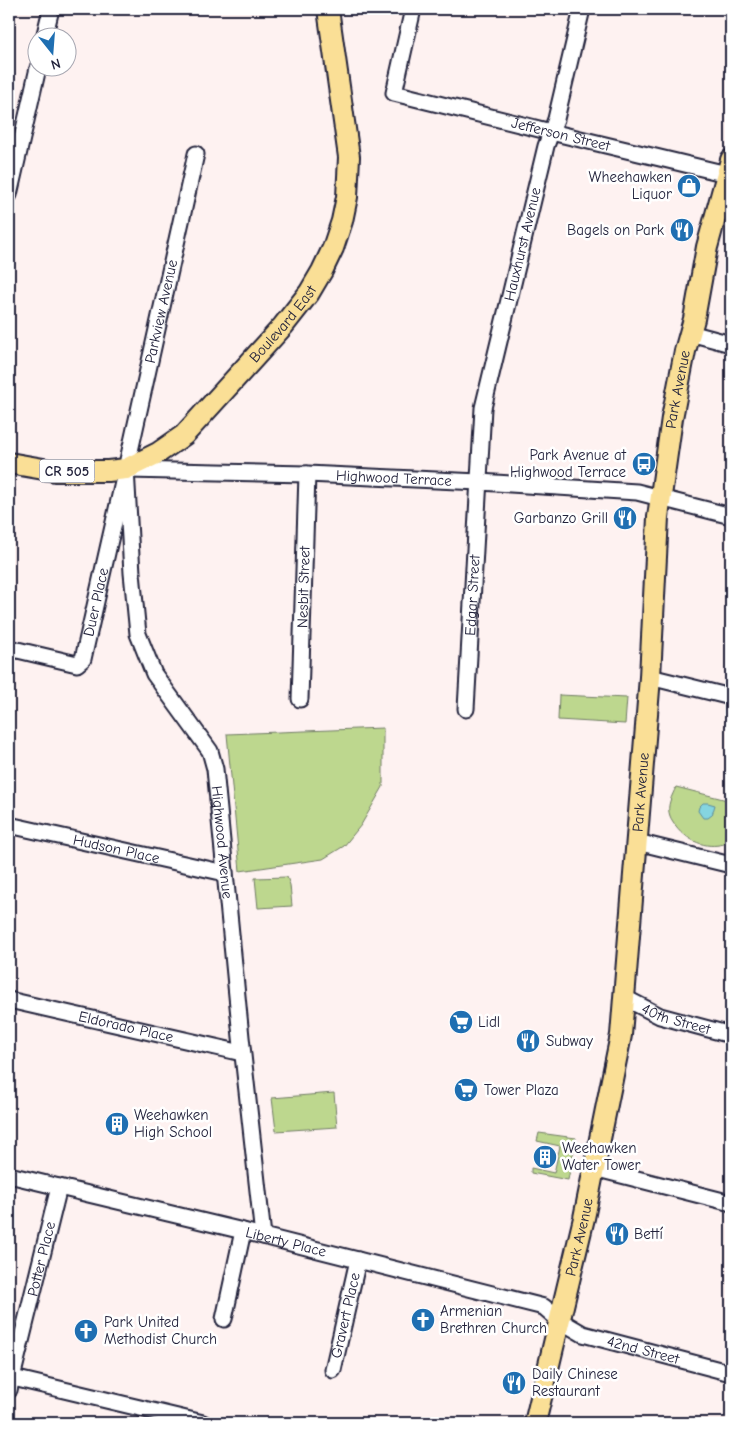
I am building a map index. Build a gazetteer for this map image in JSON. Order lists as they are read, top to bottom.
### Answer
{
  "streets": {
    "main road": ["Boulevard East", "Park Avenue", "CR 505"],
    "street": [
      "Jefferson Street",
      "Hauxhurst Avenue",
      "Parkview Avenue",
      "Highwood Terrace",
      "Nesbit Street",
      "Edgar Street",
      "Duer Place",
      "Highwood Avenue",
      "Hudson Place",
      "40th Street",
      "Eldorado Place",
      "Liberty Place",
      "Potter Place",
      "Gravert Place",
      "42nd Street"
    ]
  },
  "crossings": [
    ["Jefferson Street", "Hauxhurst Avenue"],
    ["Jefferson Street", "Park Avenue"],
    ["Hauxhurst Avenue", "Highwood Terrace"],
    ["Hauxhurst Avenue", "Edgar Street"],
    ["Parkview Avenue", "Boulevard East"],
    ["Parkview Avenue", "Highwood Terrace"],
    ["Parkview Avenue", "Duer Place"],
    ["Parkview Avenue", "Highwood Avenue"],
    ["Boulevard East", "Highwood Terrace"],
    ["Boulevard East", "Duer Place"],
    ["Boulevard East", "Highwood Avenue"],
    ["Park Avenue", "CR 505"],
    ["Park Avenue", "Highwood Terrace"],
    ["Park Avenue", "40th Street"],
    ["Park Avenue", "Liberty Place"],
    ["Park Avenue", "42nd Street"],
    ["CR 505", "Highwood Terrace"],
    ["Highwood Terrace", "Nesbit Street"],
    ["Highwood Terrace", "Edgar Street"],
    ["Highwood Terrace", "Duer Place"],
    ["Highwood Terrace", "Highwood Avenue"],
    ["Duer Place", "Highwood Avenue"],
    ["Highwood Avenue", "Hudson Place"],
    ["Highwood Avenue", "Eldorado Place"],
    ["Highwood Avenue", "Liberty Place"],
    ["Liberty Place", "Potter Place"],
    ["Liberty Place", "Gravert Place"],
    ["Liberty Place", "42nd Street"]
  ],
  "places": {
    "shop": ["Wheehawken Liquor"],
    "restaurant": [
      "Bagels on Park",
      "Garbanzo Grill",
      "Subway",
      "Bettí",
      "Daily Chinese Restaurant"
    ],
    "bus stop": ["Park Avenue at Highwood Terrace"],
    "supermarket": ["Lidl", "Tower Plaza"],
    "building": ["Weehawken High School", "Weehawken Water Tower"],
    "church": ["Armenian Brethren Church", "Park United Methodist Church"]
  },
  "north": "bottom"
}
